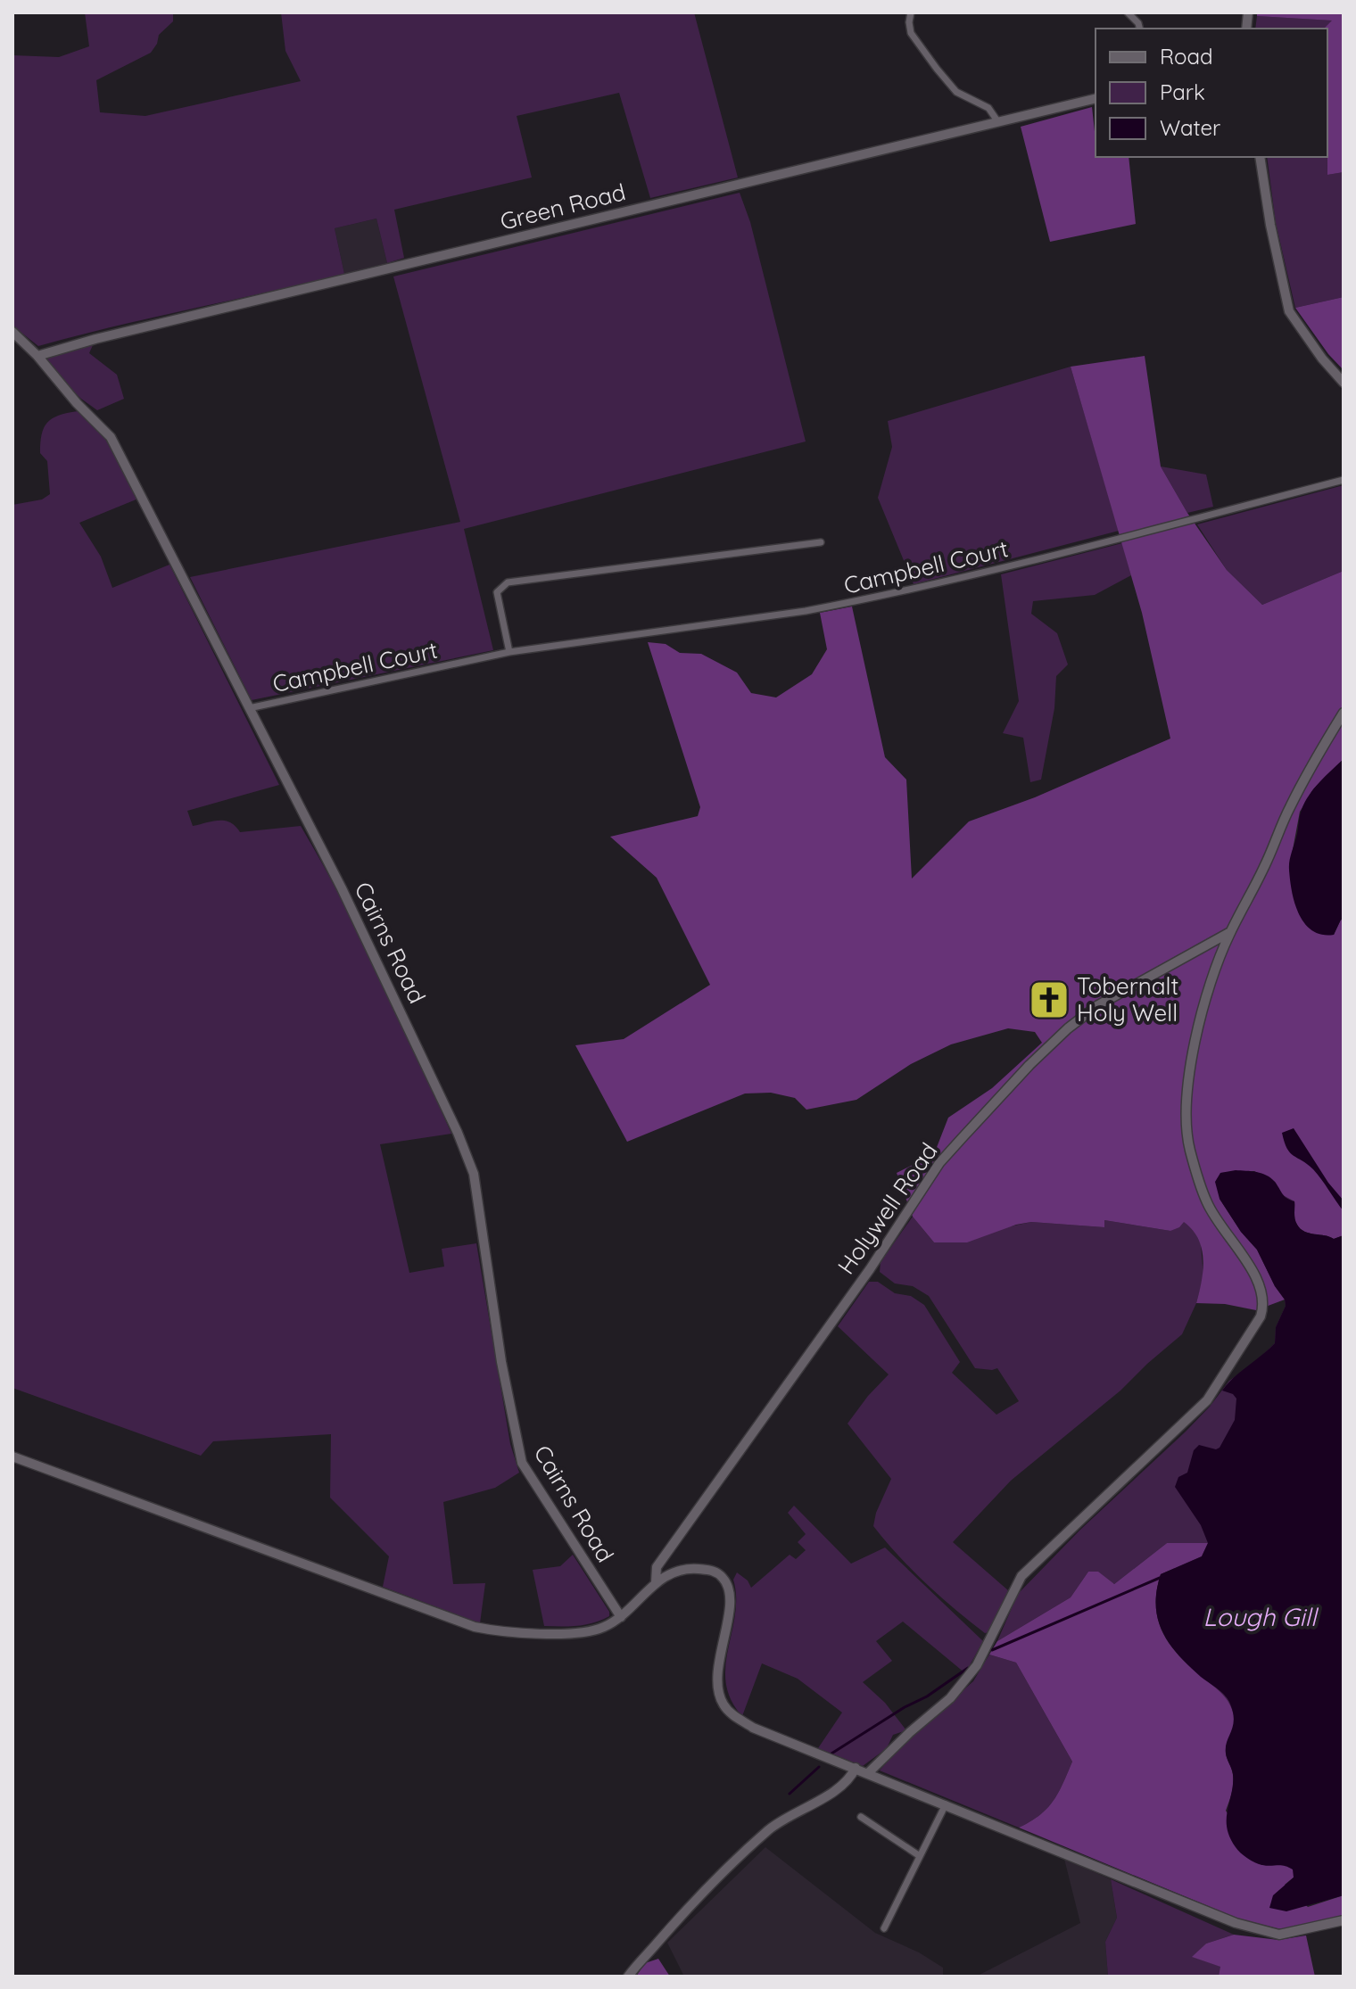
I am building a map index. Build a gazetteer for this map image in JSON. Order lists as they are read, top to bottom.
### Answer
{
  "streets": {
    "street": [
      "Green Road",
      "Campbell Court",
      "Cairns Road",
      "Holywell Road"
    ]
  },
  "crossings": [
    ["Green Road", "Cairns Road"],
    ["Campbell Court", "Cairns Road"]
  ],
  "water": ["Lough Gill"],
  "places": {
    "church": ["Tobernalt Holy Well"]
  },
  "legend": ["Road", "Park", "Water"]
}
